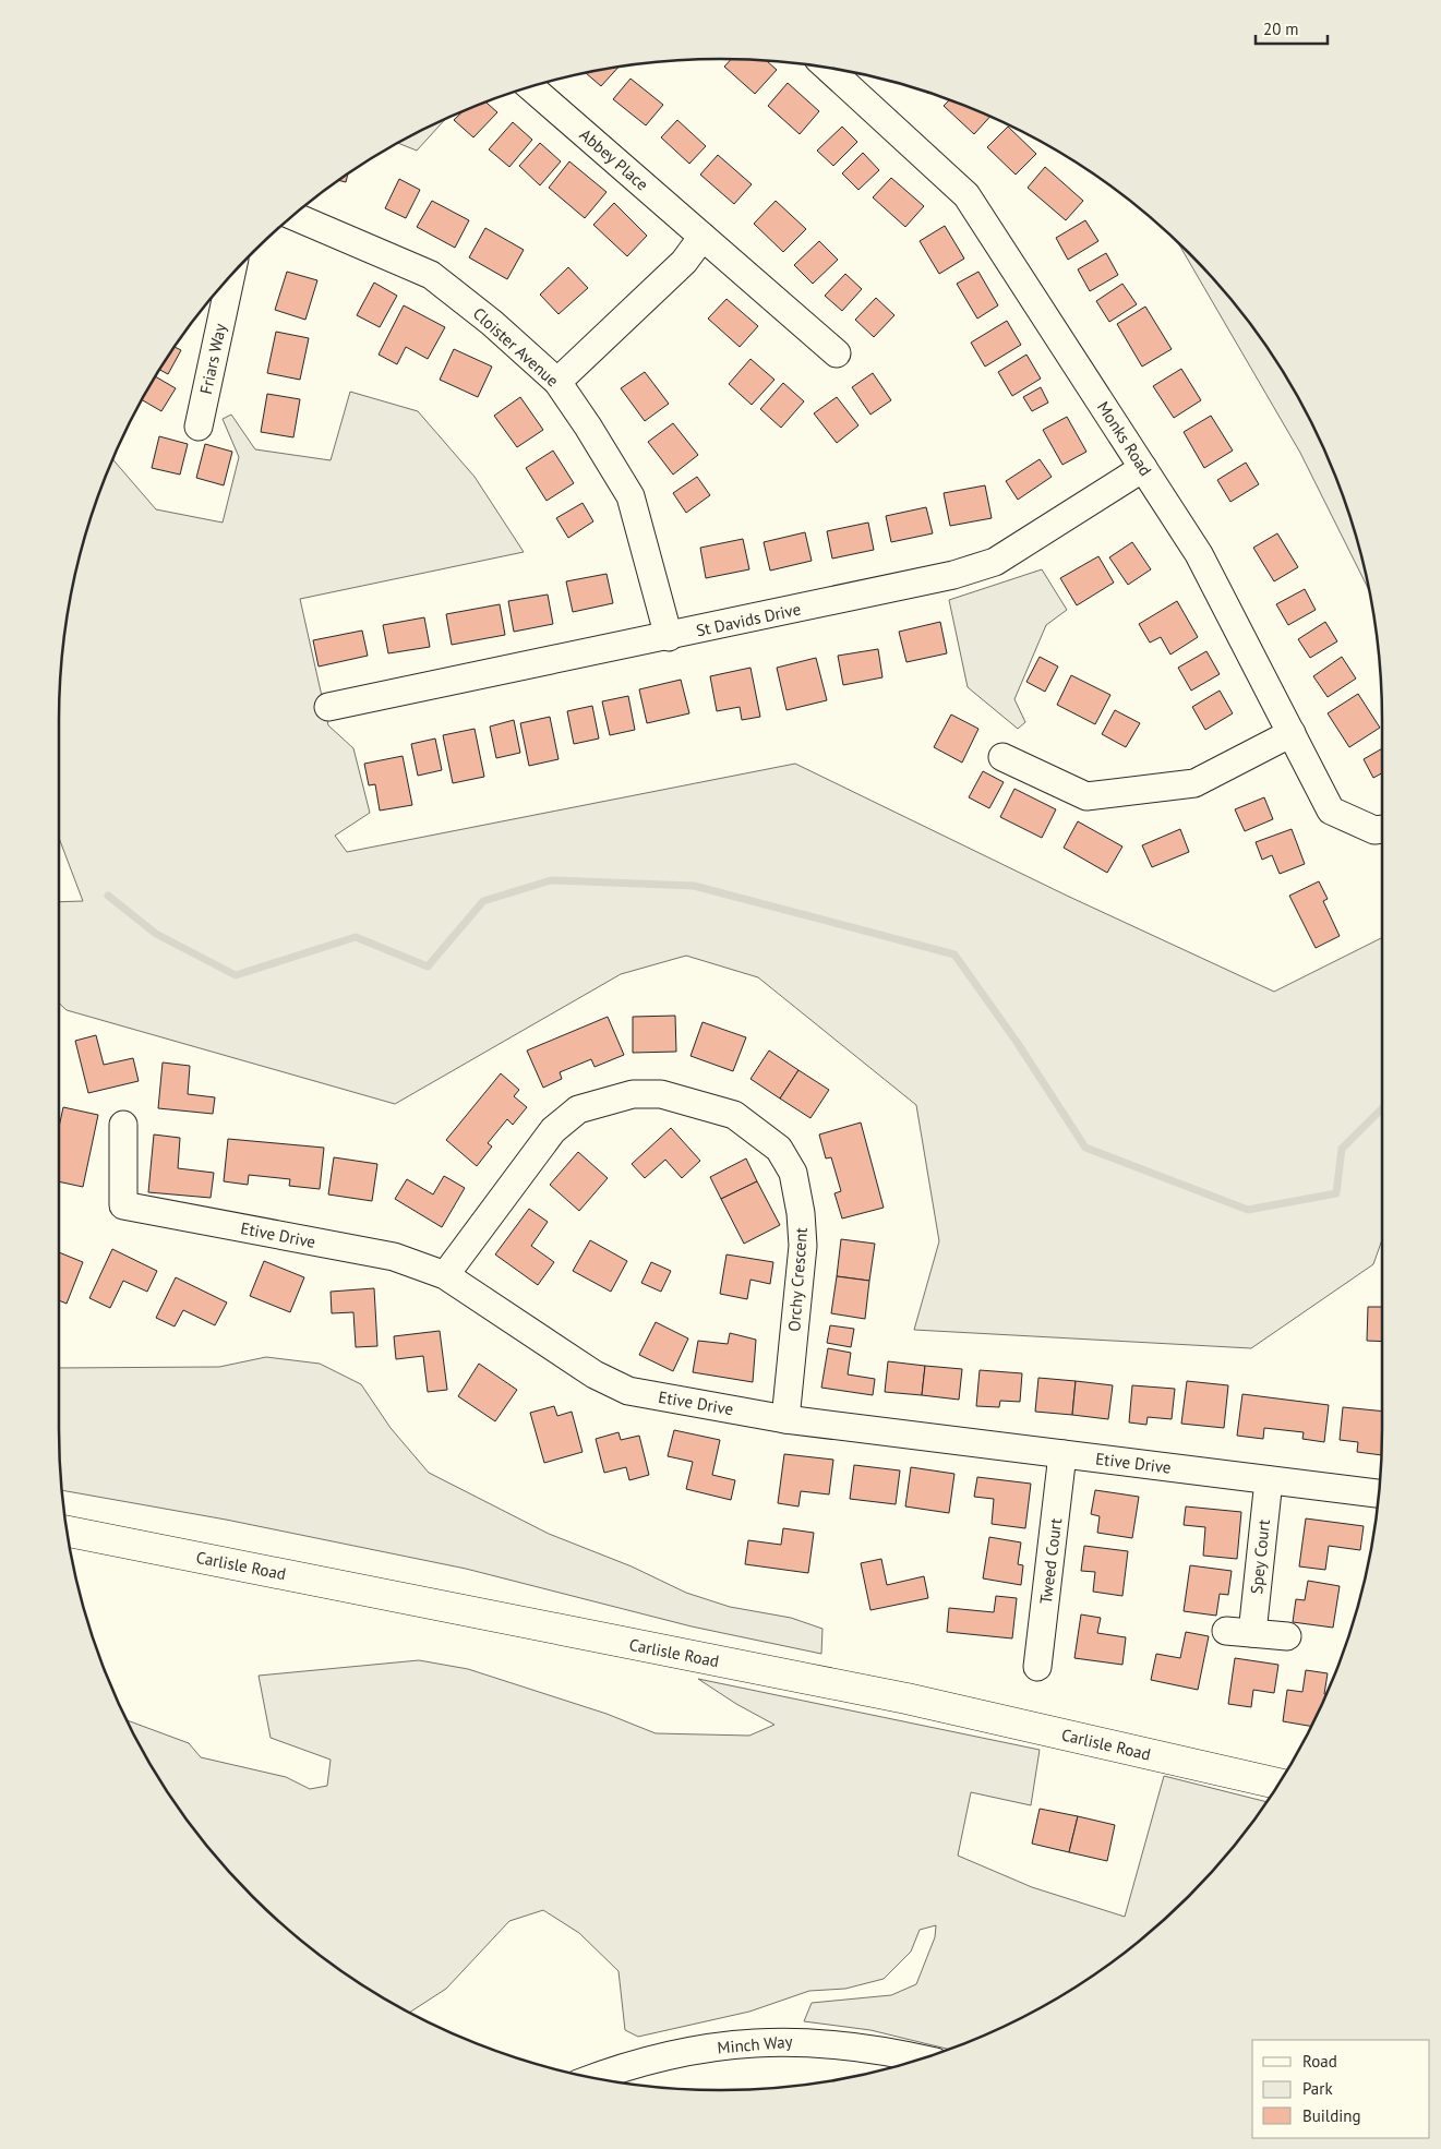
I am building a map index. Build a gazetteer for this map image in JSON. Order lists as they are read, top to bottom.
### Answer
{
  "streets": {
    "main road": ["Carlisle Road"],
    "street": [
      "Abbey Place",
      "Cloister Avenue",
      "Friars Way",
      "Monks Road",
      "St Davids Drive",
      "Etive Drive",
      "Orchy Crescent",
      "Spey Court",
      "Tweed Court",
      "Minch Way"
    ]
  },
  "crossings": [
    ["Cloister Avenue", "St Davids Drive"],
    ["Monks Road", "St Davids Drive"],
    ["Etive Drive", "Orchy Crescent"],
    ["Etive Drive", "Spey Court"],
    ["Etive Drive", "Tweed Court"]
  ],
  "legend": ["Road", "Park", "Building"],
  "scale_bar": "20 m"
}
